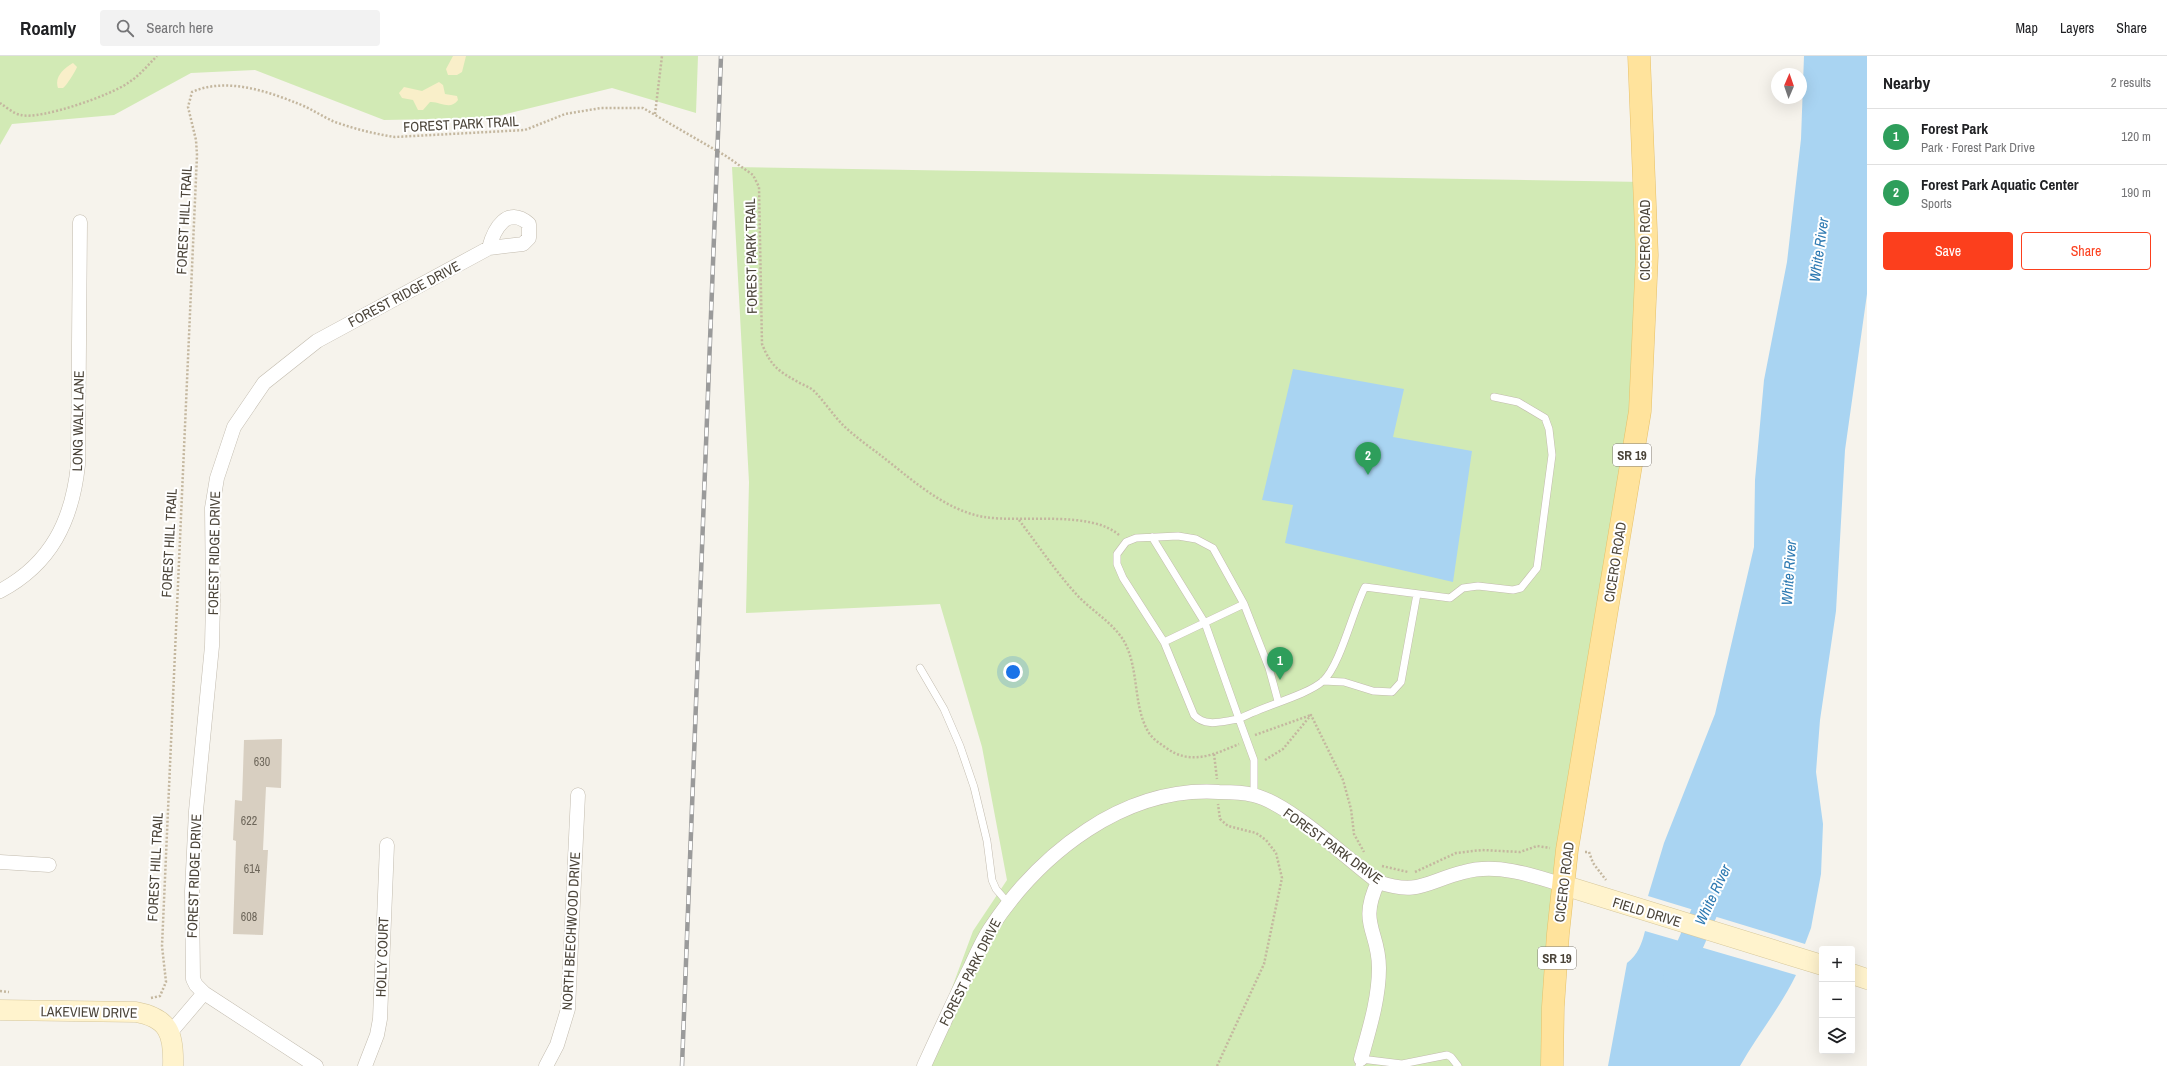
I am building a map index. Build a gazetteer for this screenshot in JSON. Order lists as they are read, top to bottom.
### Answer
{
  "streets": {
    "main road": [
      "CICERO ROAD",
      "SR 19",
      "FIELD DRIVE",
      "LAKEVIEW DRIVE"
    ],
    "street": [
      "FOREST RIDGE DRIVE",
      "LONG WALK LANE",
      "FOREST PARK DRIVE",
      "NORTH BEECHWOOD DRIVE",
      "HOLLY COURT"
    ],
    "path": ["FOREST PARK TRAIL", "FOREST HILL TRAIL"]
  },
  "crossings": [
    ["FOREST PARK TRAIL", "FOREST HILL TRAIL"],
    ["CICERO ROAD", "FOREST PARK DRIVE"],
    ["CICERO ROAD", "FIELD DRIVE"],
    ["FOREST PARK DRIVE", "FIELD DRIVE"]
  ],
  "water": ["White River"],
  "house_numbers": [
    "630",
    "622",
    "614",
    "608"
  ],
  "north": "top",
  "page": {
    "header": "Roamly",
    "search": "Search here",
    "nav": ["Map", "Layers", "Share"],
    "heading": ["Nearby", "2 results"],
    "list": [
      {
        "mark": "1",
        "name": "Forest Park",
        "note": "Park · Forest Park Drive",
        "value": "120 m"
      },
      {
        "mark": "2",
        "name": "Forest Park Aquatic Center",
        "note": "Sports",
        "value": "190 m"
      }
    ],
    "buttons": ["Save", "Share"],
    "pins": ["2", "1"],
    "map_buttons": ["+", "−"]
  }
}
